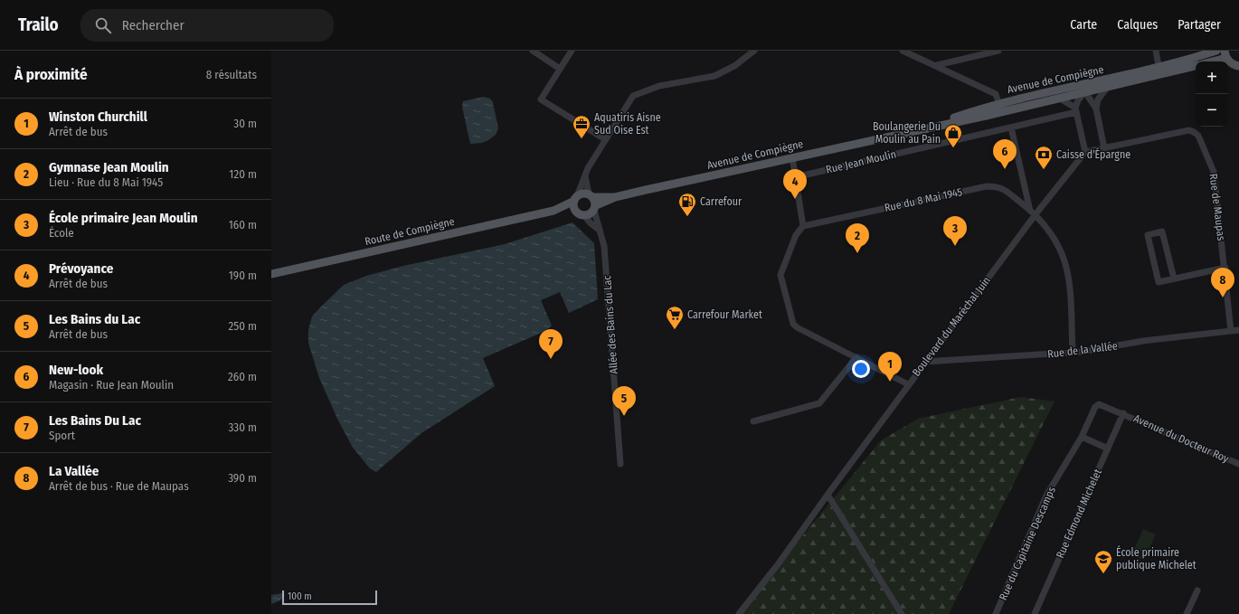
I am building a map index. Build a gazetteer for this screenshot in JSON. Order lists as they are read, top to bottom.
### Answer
{
  "streets": {
    "main road": ["Avenue de Compiègne", "Route de Compiègne"],
    "street": [
      "Rue Jean Moulin",
      "Rue du 8 Mai 1945",
      "Rue de Maupas",
      "Allée des Bains du Lac",
      "Boulevard du Maréchal Juin",
      "Rue de la Vallée",
      "Avenue du Docteur Roy",
      "Rue Edmond Michelet",
      "Rue du Capitaine Descamps"
    ]
  },
  "crossings": [
    ["Avenue de Compiègne", "Allée des Bains du Lac"],
    ["Rue du 8 Mai 1945", "Boulevard du Maréchal Juin"],
    ["Rue de Maupas", "Boulevard du Maréchal Juin"],
    ["Rue de Maupas", "Rue de la Vallée"],
    ["Boulevard du Maréchal Juin", "Rue de la Vallée"],
    ["Avenue du Docteur Roy", "Rue Edmond Michelet"],
    ["Avenue du Docteur Roy", "Rue du Capitaine Descamps"],
    ["Rue Edmond Michelet", "Rue du Capitaine Descamps"]
  ],
  "places": {
    "office": ["Aquatiris Aisne Sud Oise Est"],
    "shop": ["Boulangerie Du Moulin au Pain"],
    "bank": ["Caisse d'Épargne"],
    "fuel station": ["Carrefour"],
    "supermarket": ["Carrefour Market"],
    "school or university": ["École primaire publique Michelet"]
  },
  "scale_bar": "100 m",
  "page": {
    "header": "Trailo",
    "search": "Rechercher",
    "nav": ["Carte", "Calques", "Partager"],
    "heading": ["À proximité", "8 résultats"],
    "map_buttons": ["+", "−"],
    "list": [
      {
        "mark": "1",
        "name": "Winston Churchill",
        "note": "Arrêt de bus",
        "value": "30 m"
      },
      {
        "mark": "2",
        "name": "Gymnase Jean Moulin",
        "note": "Lieu · Rue du 8 Mai 1945",
        "value": "120 m"
      },
      {
        "mark": "3",
        "name": "École primaire Jean Moulin",
        "note": "École",
        "value": "160 m"
      },
      {
        "mark": "4",
        "name": "Prévoyance",
        "note": "Arrêt de bus",
        "value": "190 m"
      },
      {
        "mark": "5",
        "name": "Les Bains du Lac",
        "note": "Arrêt de bus",
        "value": "250 m"
      },
      {
        "mark": "6",
        "name": "New-look",
        "note": "Magasin · Rue Jean Moulin",
        "value": "260 m"
      },
      {
        "mark": "7",
        "name": "Les Bains Du Lac",
        "note": "Sport",
        "value": "330 m"
      },
      {
        "mark": "8",
        "name": "La Vallée",
        "note": "Arrêt de bus · Rue de Maupas",
        "value": "390 m"
      }
    ],
    "pins": [
      "6",
      "4",
      "3",
      "2",
      "8",
      "7",
      "1",
      "5"
    ],
    "scale": "100 m"
  }
}
